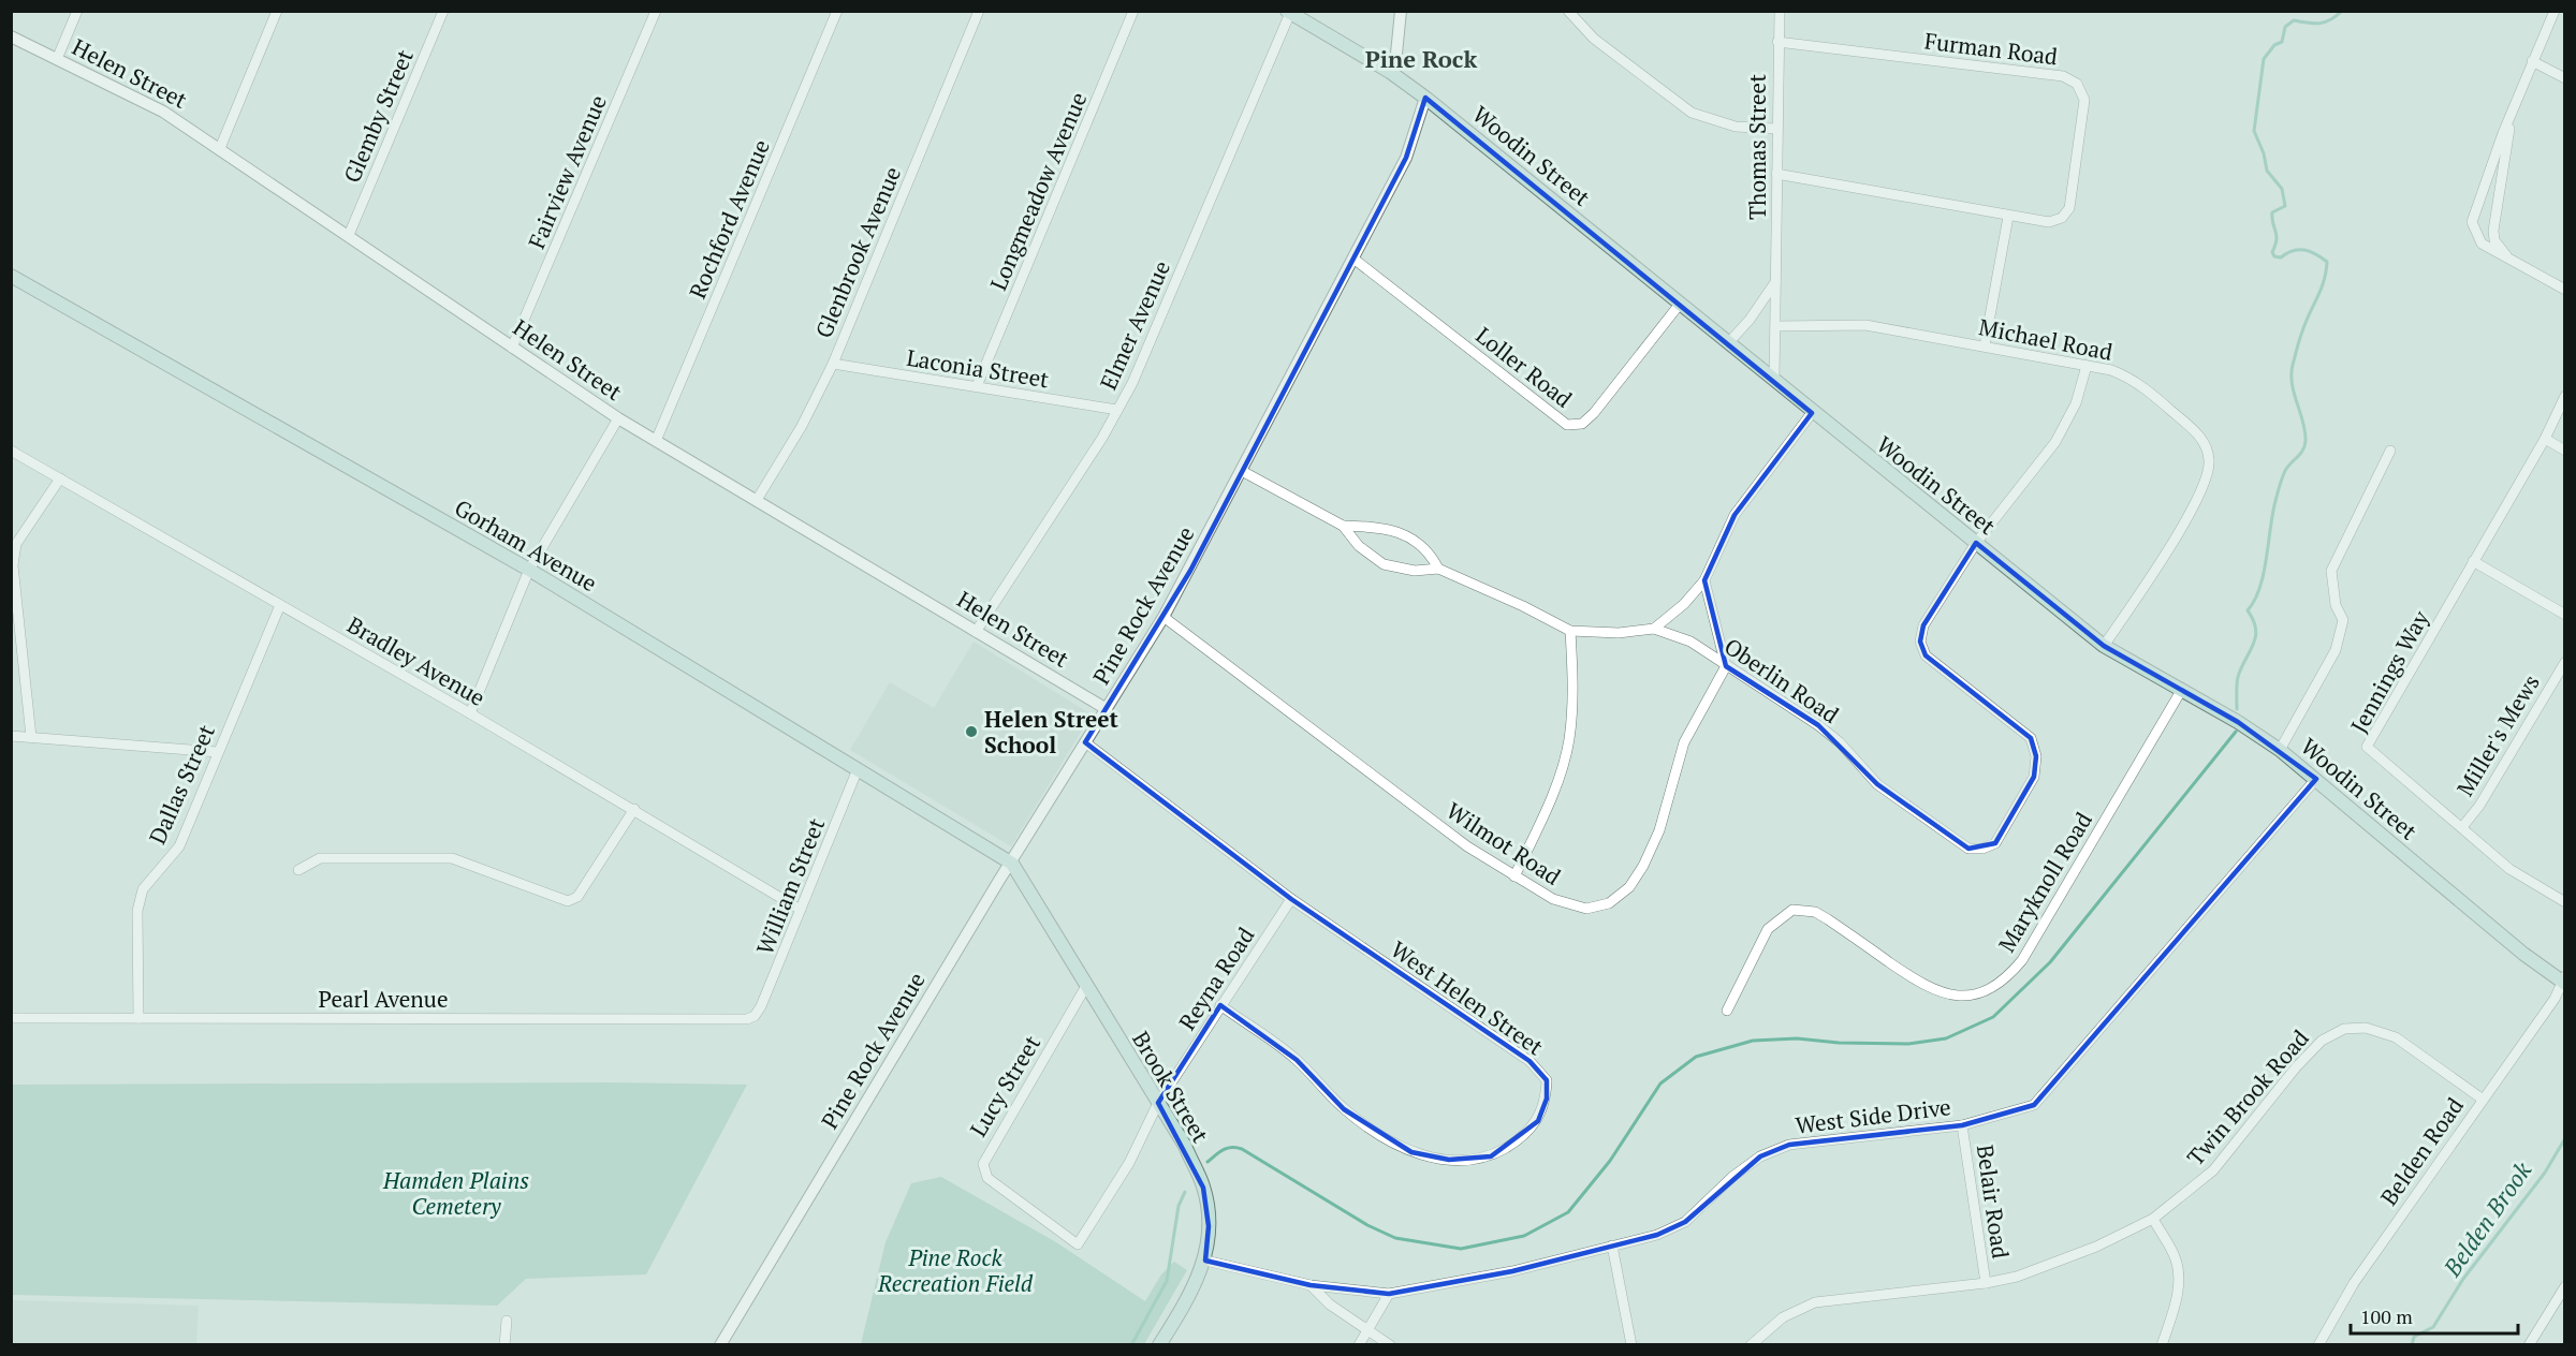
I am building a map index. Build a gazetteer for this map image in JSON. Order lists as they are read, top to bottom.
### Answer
{
  "streets": {
    "main road": ["Woodin Street", "Gorham Avenue", "Brook Street"],
    "street": [
      "Furman Road",
      "Helen Street",
      "Glemby Street",
      "Thomas Street",
      "Fairview Avenue",
      "Longmeadow Avenue",
      "Rochford Avenue",
      "Glenbrook Avenue",
      "Elmer Avenue",
      "Michael Road",
      "Loller Road",
      "Laconia Street",
      "Pine Rock Avenue",
      "Bradley Avenue",
      "Jennings Way",
      "Oberlin Road",
      "Miller's Mews",
      "Dallas Street",
      "Wilmot Road",
      "Maryknoll Road",
      "William Street",
      "Reyna Road",
      "West Helen Street",
      "Pearl Avenue",
      "Lucy Street",
      "Twin Brook Road",
      "West Side Drive",
      "Belden Road",
      "Belair Road"
    ]
  },
  "crossings": [
    ["Furman Road", "Thomas Street"],
    ["Helen Street", "Glemby Street"],
    ["Helen Street", "Fairview Avenue"],
    ["Helen Street", "Rochford Avenue"],
    ["Helen Street", "Glenbrook Avenue"],
    ["Helen Street", "Elmer Avenue"],
    ["Helen Street", "Pine Rock Avenue"],
    ["Thomas Street", "Woodin Street"],
    ["Thomas Street", "Michael Road"],
    ["Woodin Street", "Elmer Avenue"],
    ["Woodin Street", "Michael Road"],
    ["Woodin Street", "Loller Road"],
    ["Woodin Street", "Pine Rock Avenue"],
    ["Woodin Street", "Oberlin Road"],
    ["Woodin Street", "Maryknoll Road"],
    ["Woodin Street", "West Side Drive"],
    ["Woodin Street", "Belden Road"],
    ["Longmeadow Avenue", "Laconia Street"],
    ["Glenbrook Avenue", "Laconia Street"],
    ["Elmer Avenue", "Laconia Street"],
    ["Michael Road", "Oberlin Road"],
    ["Loller Road", "Pine Rock Avenue"],
    ["Gorham Avenue", "Pine Rock Avenue"],
    ["Gorham Avenue", "William Street"],
    ["Gorham Avenue", "Brook Street"],
    ["Pine Rock Avenue", "Oberlin Road"],
    ["Pine Rock Avenue", "Wilmot Road"],
    ["Pine Rock Avenue", "West Helen Street"],
    ["Pine Rock Avenue", "Brook Street"],
    ["Bradley Avenue", "Dallas Street"],
    ["Bradley Avenue", "William Street"],
    ["Jennings Way", "Miller's Mews"],
    ["Oberlin Road", "Wilmot Road"],
    ["Dallas Street", "Pearl Avenue"],
    ["William Street", "Pearl Avenue"],
    ["Reyna Road", "West Helen Street"],
    ["Reyna Road", "Lucy Street"],
    ["Reyna Road", "Brook Street"],
    ["Lucy Street", "Brook Street"],
    ["Brook Street", "West Side Drive"],
    ["Twin Brook Road", "Belden Road"],
    ["Twin Brook Road", "Belair Road"],
    ["West Side Drive", "Belair Road"]
  ],
  "districts": ["Pine Rock"],
  "water": ["Belden Brook"],
  "parks": ["Hamden Plains Cemetery", "Pine Rock Recreation Field"],
  "places": ["Helen Street School"],
  "scale_bar": "100 m"
}
